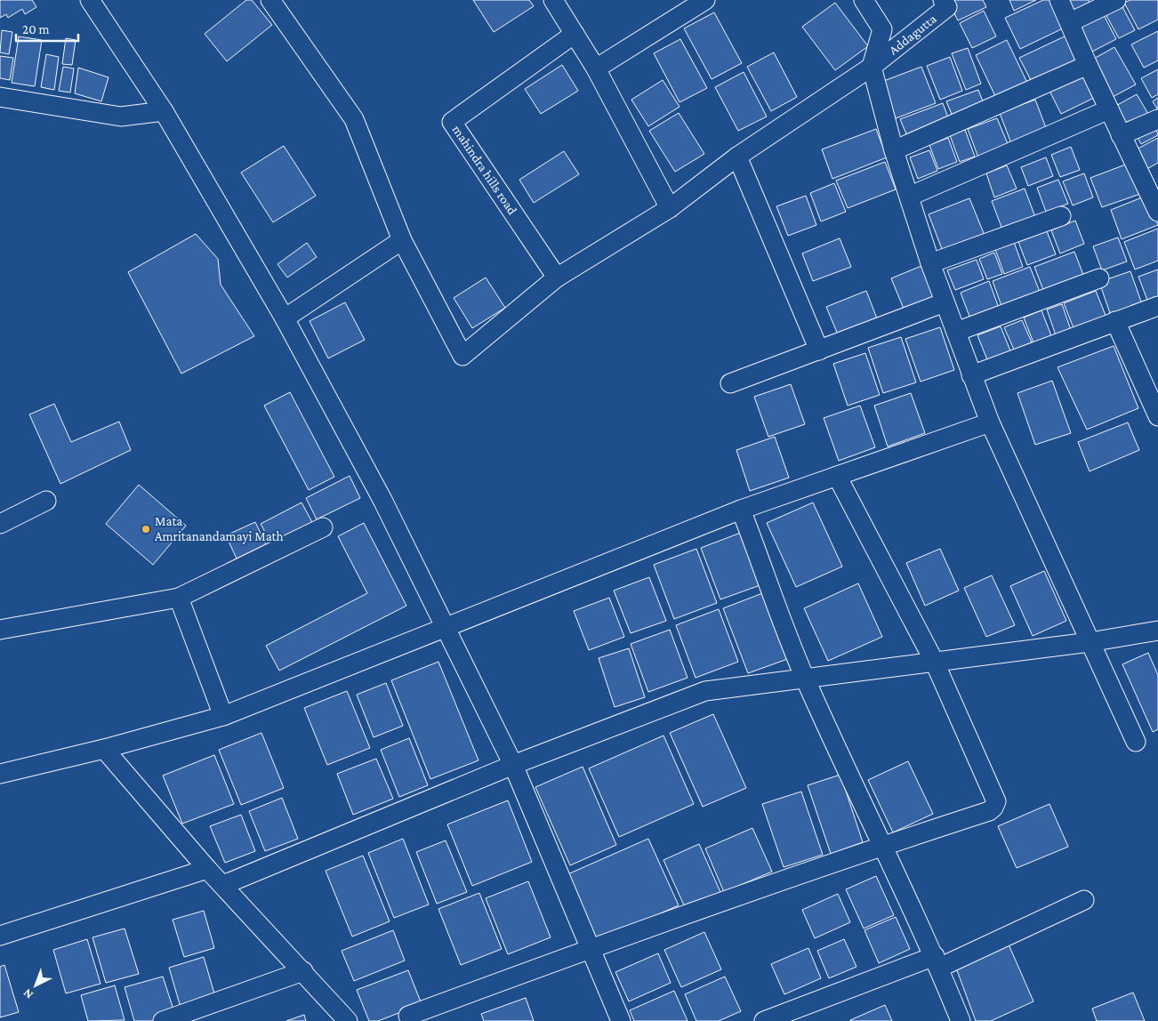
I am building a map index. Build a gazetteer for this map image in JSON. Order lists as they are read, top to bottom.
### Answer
{
  "streets": {
    "street": ["Addagutta", "mahindra hills road"]
  },
  "places": ["Mata Amritanandamayi Math"],
  "scale_bar": "20 m",
  "north": "bottom left"
}
